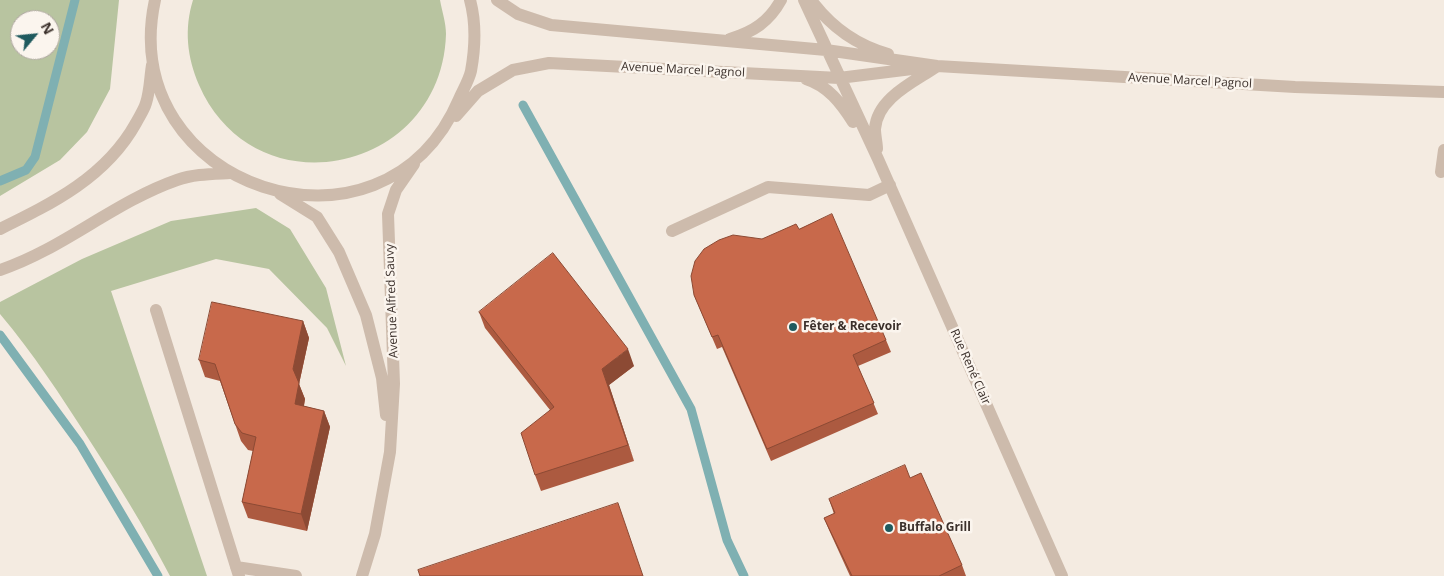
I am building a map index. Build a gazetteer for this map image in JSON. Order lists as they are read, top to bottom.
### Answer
{
  "streets": {
    "street": ["Avenue Marcel Pagnol", "Avenue Alfred Sauvy", "Rue René Clair"]
  },
  "crossings": [
    ["Avenue Marcel Pagnol", "Avenue Alfred Sauvy"],
    ["Avenue Marcel Pagnol", "Rue René Clair"]
  ],
  "places": ["Fêter & Recevoir", "Buffalo Grill"],
  "north": "top right"
}
